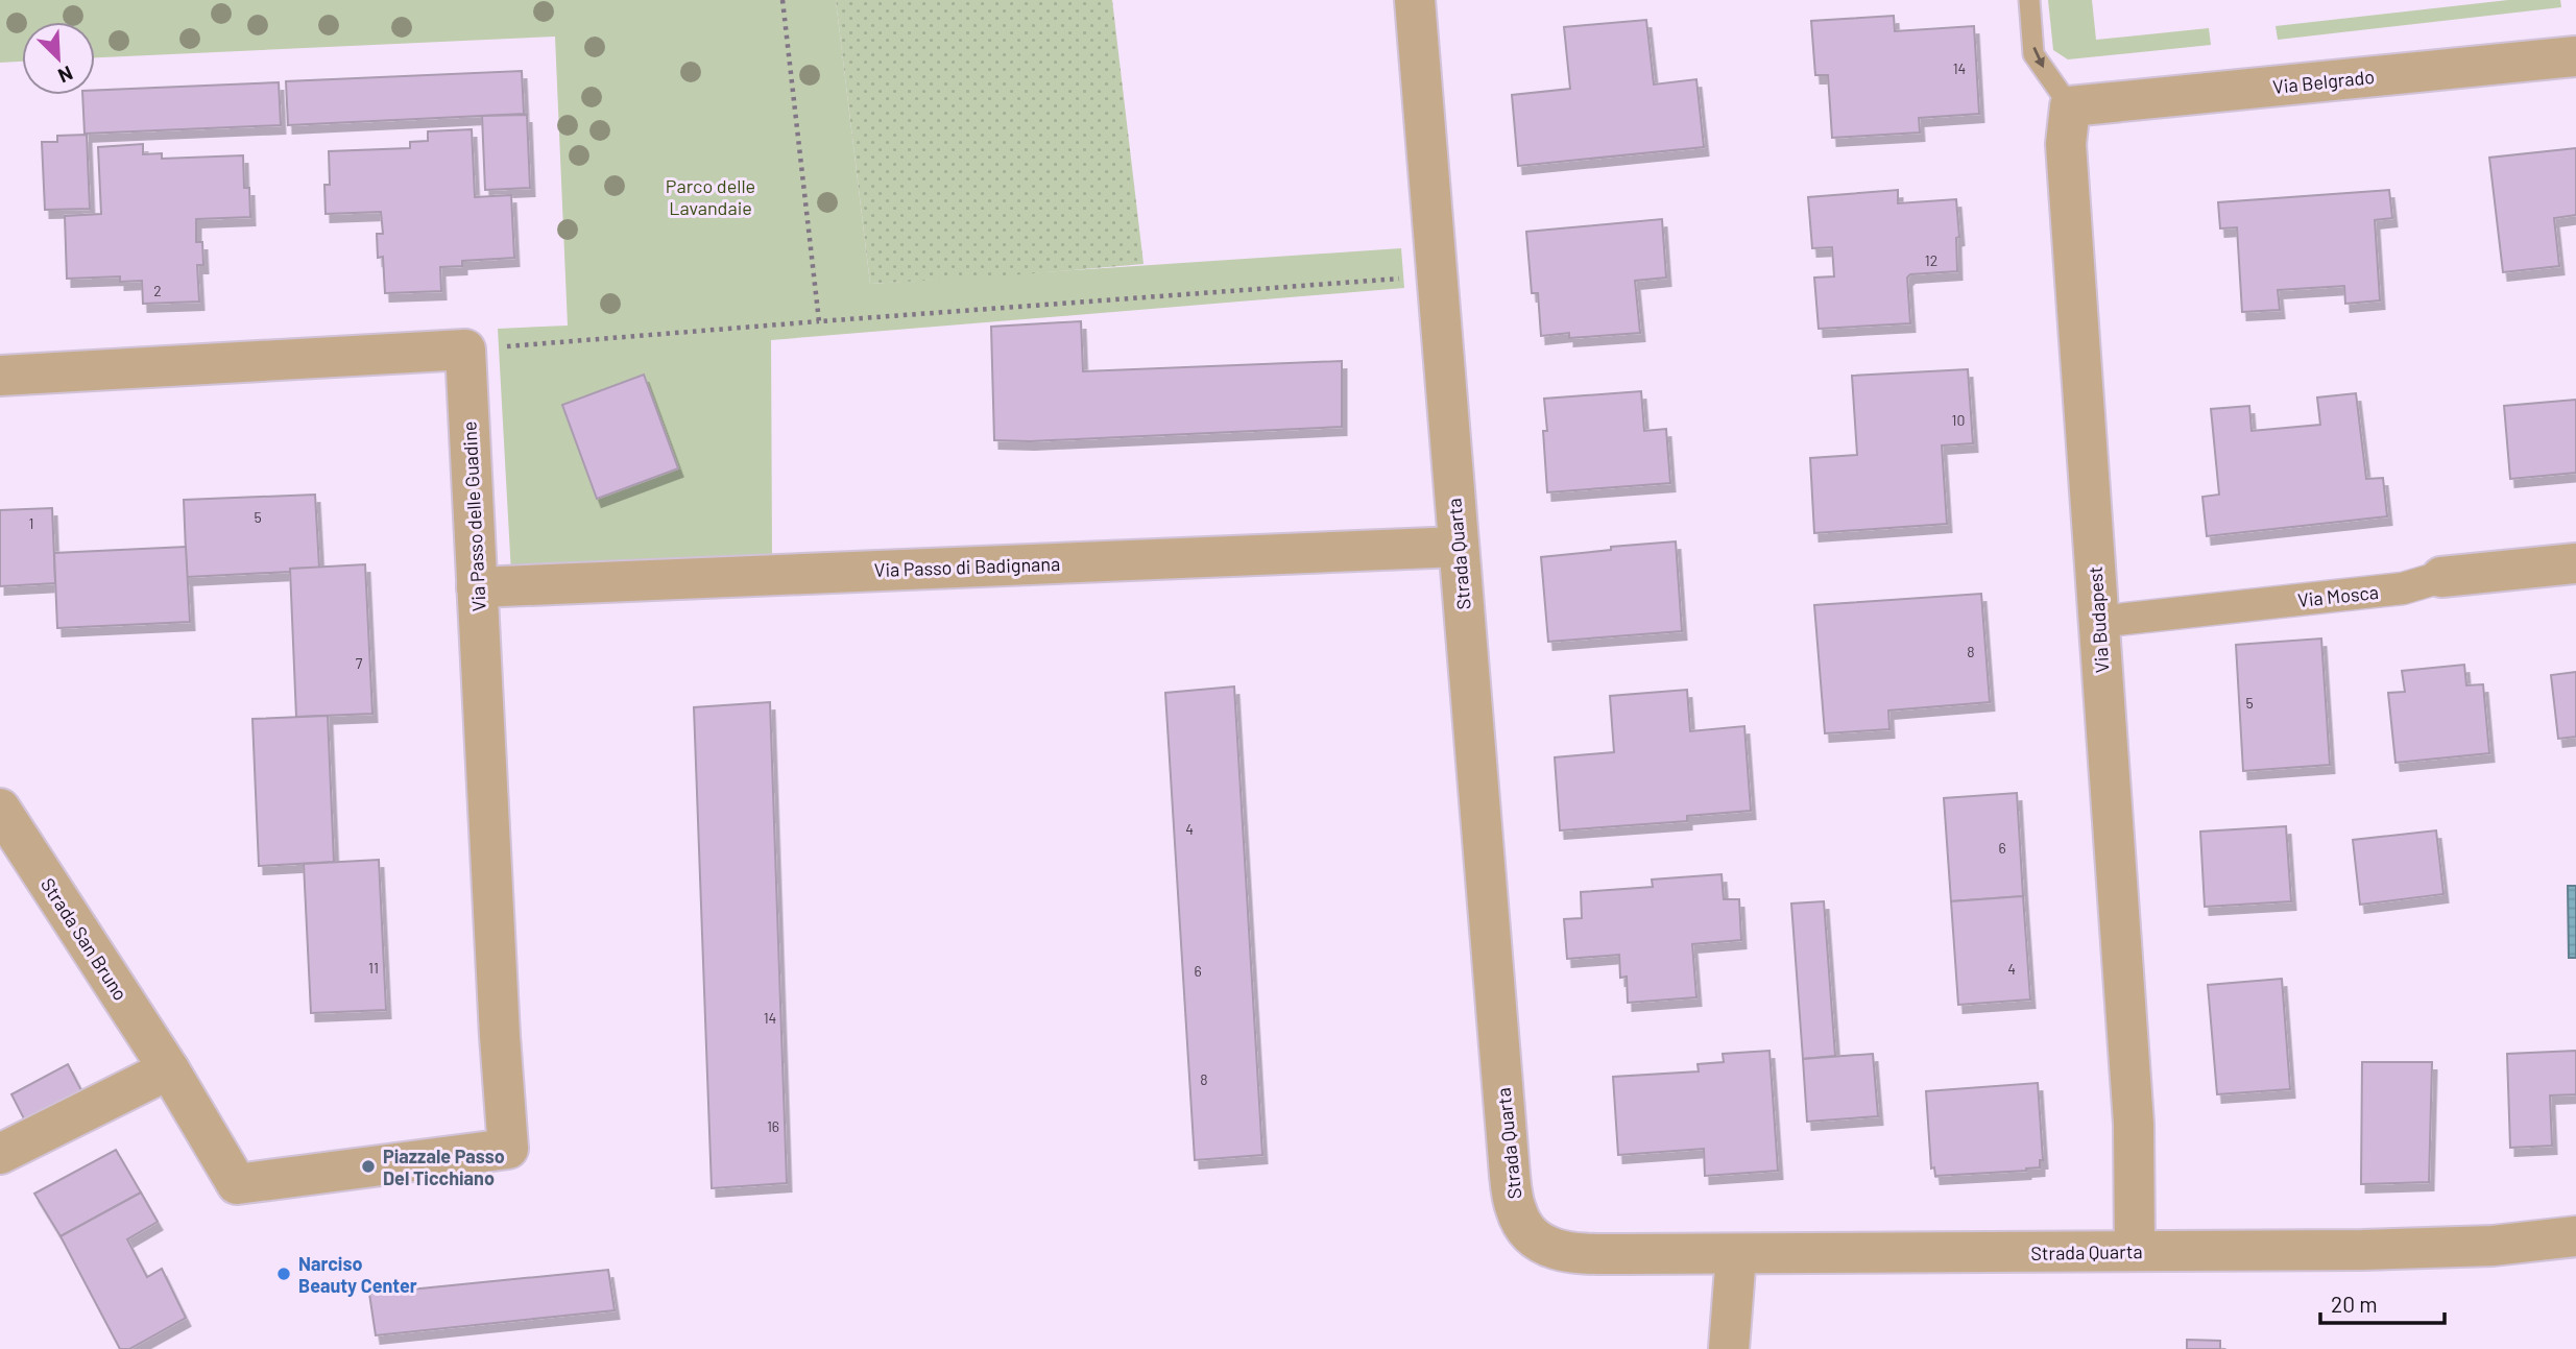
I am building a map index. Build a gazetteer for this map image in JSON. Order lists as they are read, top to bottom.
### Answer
{
  "streets": {
    "street": [
      "Via Belgrado",
      "Via Passo delle Guadine",
      "Strada Quarta",
      "Via Passo di Badignana",
      "Via Mosca",
      "Via Budapest",
      "Strada San Bruno"
    ]
  },
  "crossings": [
    ["Via Belgrado", "Via Budapest"],
    ["Via Passo delle Guadine", "Via Passo di Badignana"],
    ["Via Passo delle Guadine", "Strada San Bruno"],
    ["Strada Quarta", "Via Passo di Badignana"],
    ["Strada Quarta", "Via Budapest"],
    ["Via Mosca", "Via Budapest"]
  ],
  "parks": ["Parco delle Lavandaie"],
  "places": ["Piazzale Passo Del Ticchiano", "Narciso Beauty Center"],
  "house_numbers": [
    "14",
    "12",
    "2",
    "10",
    "5",
    "1",
    "8",
    "7",
    "5",
    "4",
    "6",
    "11",
    "4",
    "6",
    "14",
    "8",
    "16"
  ],
  "scale_bar": "20 m",
  "north": "bottom right"
}
